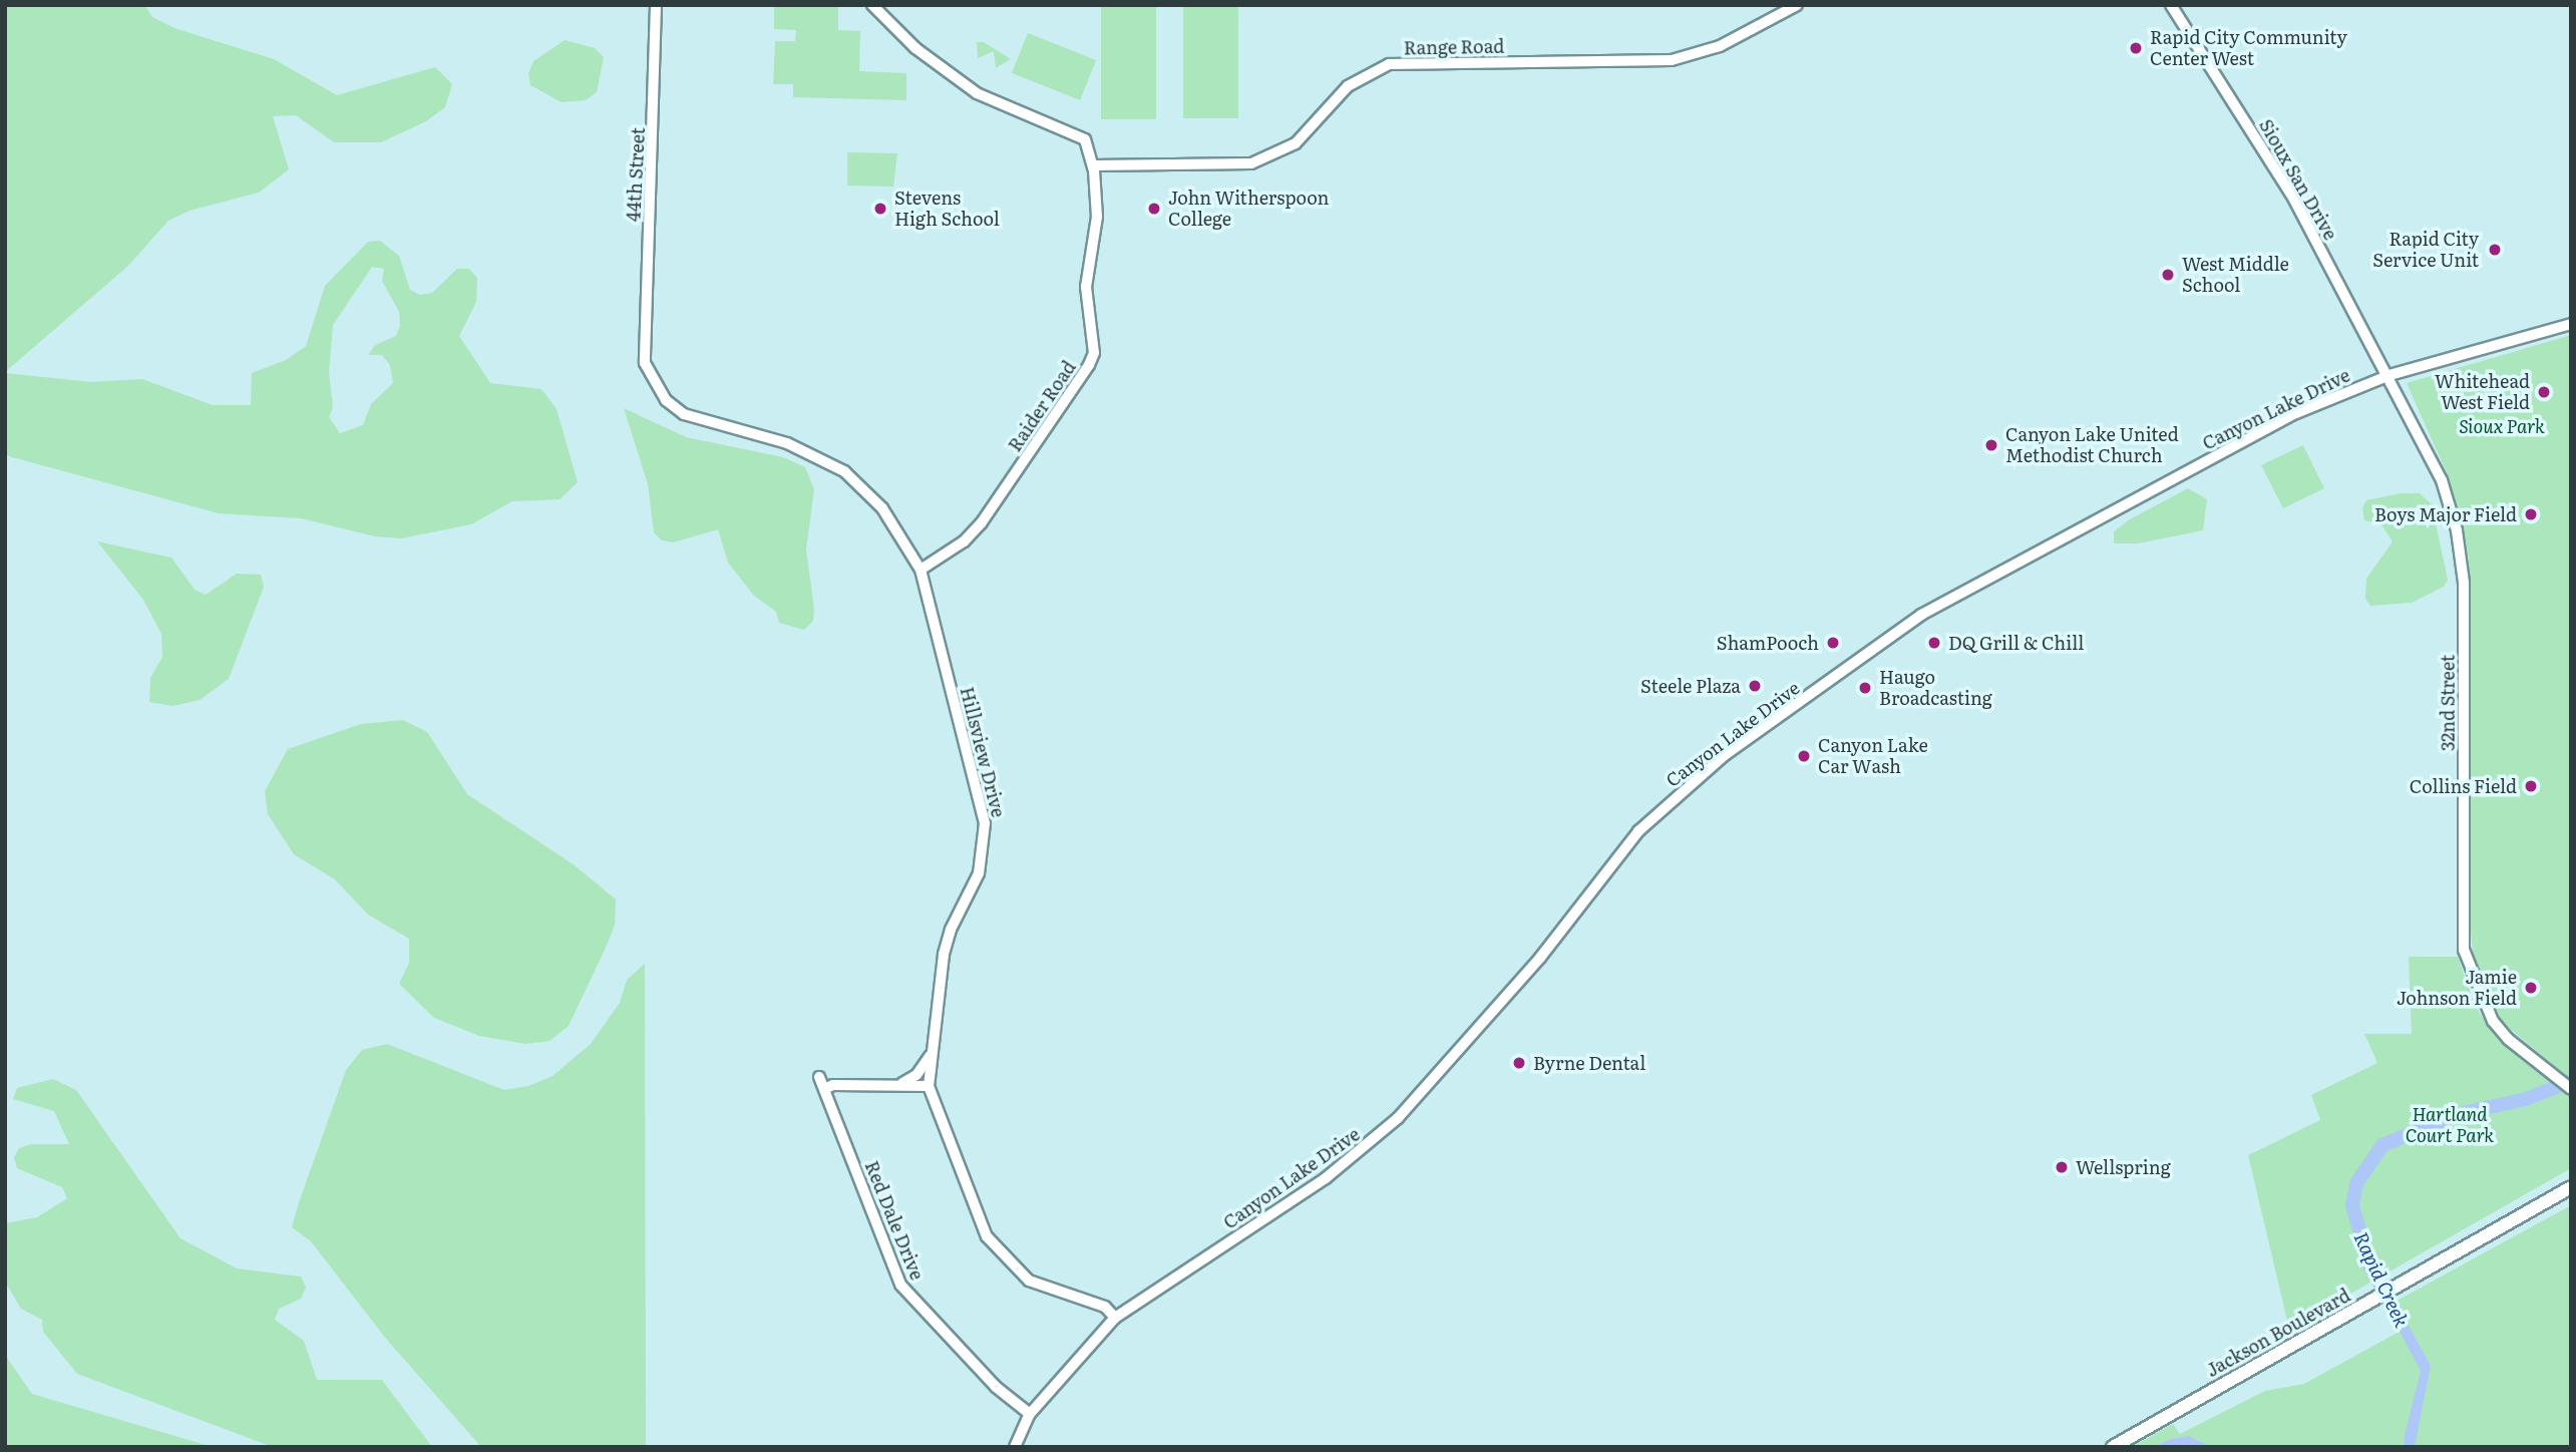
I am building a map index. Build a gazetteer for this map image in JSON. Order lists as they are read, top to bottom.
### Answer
{
  "streets": {
    "main road": ["Jackson Boulevard"],
    "street": [
      "Range Road",
      "44th Street",
      "Sioux San Drive",
      "Raider Road",
      "Canyon Lake Drive",
      "32nd Street",
      "Hillsview Drive",
      "Red Dale Drive"
    ]
  },
  "crossings": [
    ["Range Road", "Raider Road"],
    ["44th Street", "Hillsview Drive"],
    ["Sioux San Drive", "Canyon Lake Drive"],
    ["Sioux San Drive", "32nd Street"],
    ["Raider Road", "Hillsview Drive"],
    ["Canyon Lake Drive", "32nd Street"],
    ["Canyon Lake Drive", "Hillsview Drive"],
    ["Canyon Lake Drive", "Red Dale Drive"]
  ],
  "water": ["Rapid Creek"],
  "parks": ["Sioux Park", "Hartland Court Park"],
  "places": [
    "Rapid City Community Center West",
    "Stevens High School",
    "John Witherspoon College",
    "Rapid City Service Unit",
    "West Middle School",
    "Whitehead West Field",
    "Canyon Lake United Methodist Church",
    "Boys Major Field",
    "ShamPooch",
    "DQ Grill & Chill",
    "Steele Plaza",
    "Haugo Broadcasting",
    "Canyon Lake Car Wash",
    "Collins Field",
    "Jamie Johnson Field",
    "Byrne Dental",
    "Wellspring"
  ]
}
